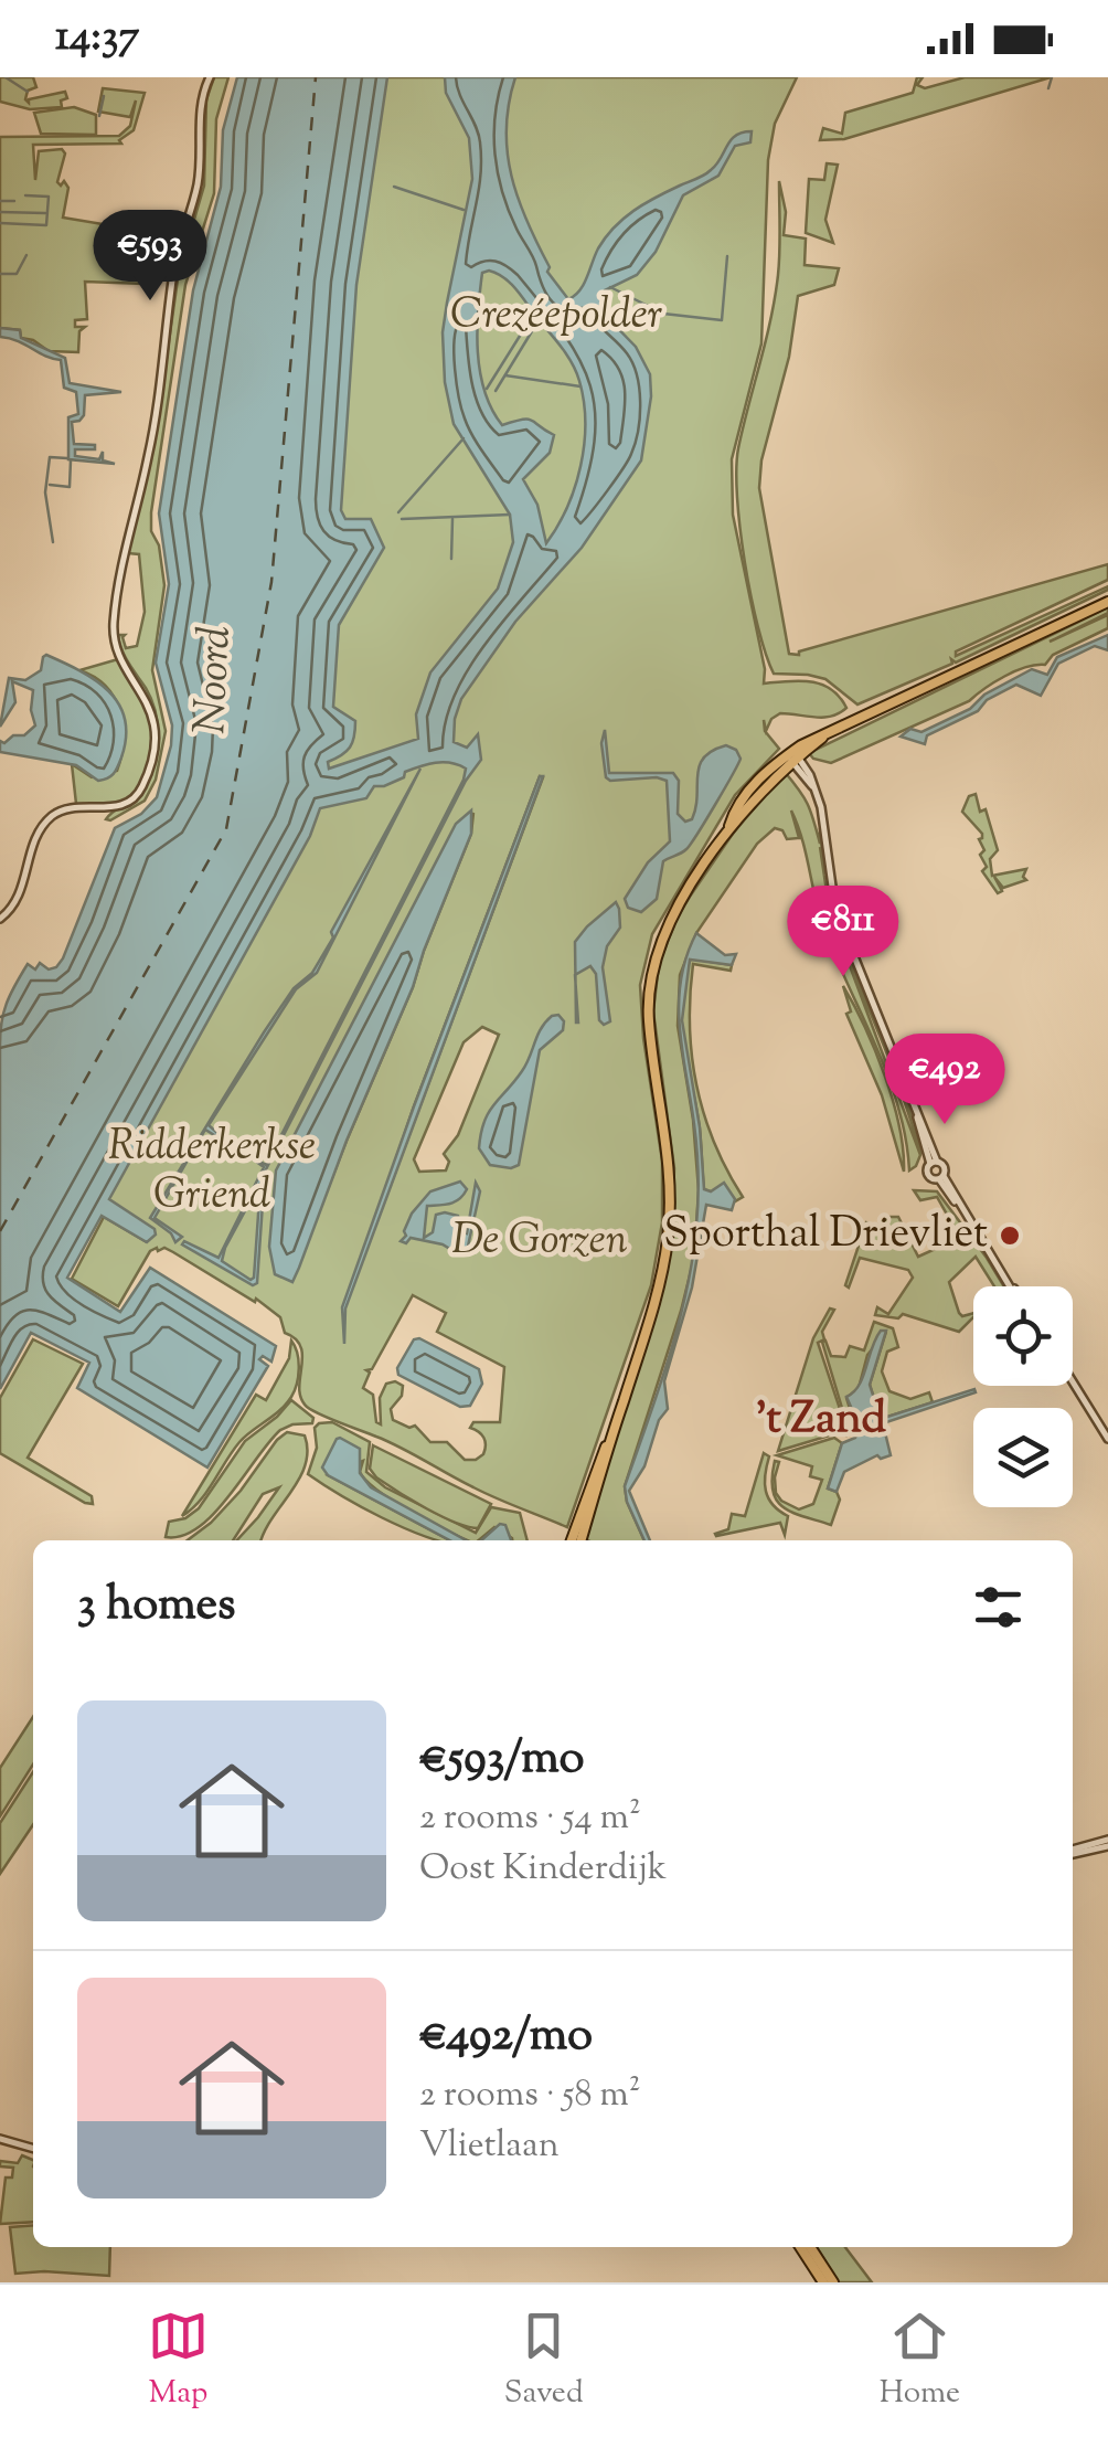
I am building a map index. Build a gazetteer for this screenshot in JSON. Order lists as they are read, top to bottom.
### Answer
{
  "districts": ["'t Zand"],
  "water": ["Noord"],
  "parks": ["Crezéepolder", "Ridderkerkse Griend", "De Gorzen"],
  "places": ["Sporthal Drievliet"],
  "page": {
    "status": "14:37",
    "price": ["€593", "€811", "€492"],
    "heading": "3 homes",
    "list": [
      {
        "name": "€593/mo",
        "note": "2 rooms · 54 m² · Oost Kinderdijk"
      },
      {
        "name": "€492/mo",
        "note": "2 rooms · 58 m² · Vlietlaan"
      }
    ],
    "tabs": ["Map", "Saved", "Home"]
  }
}
